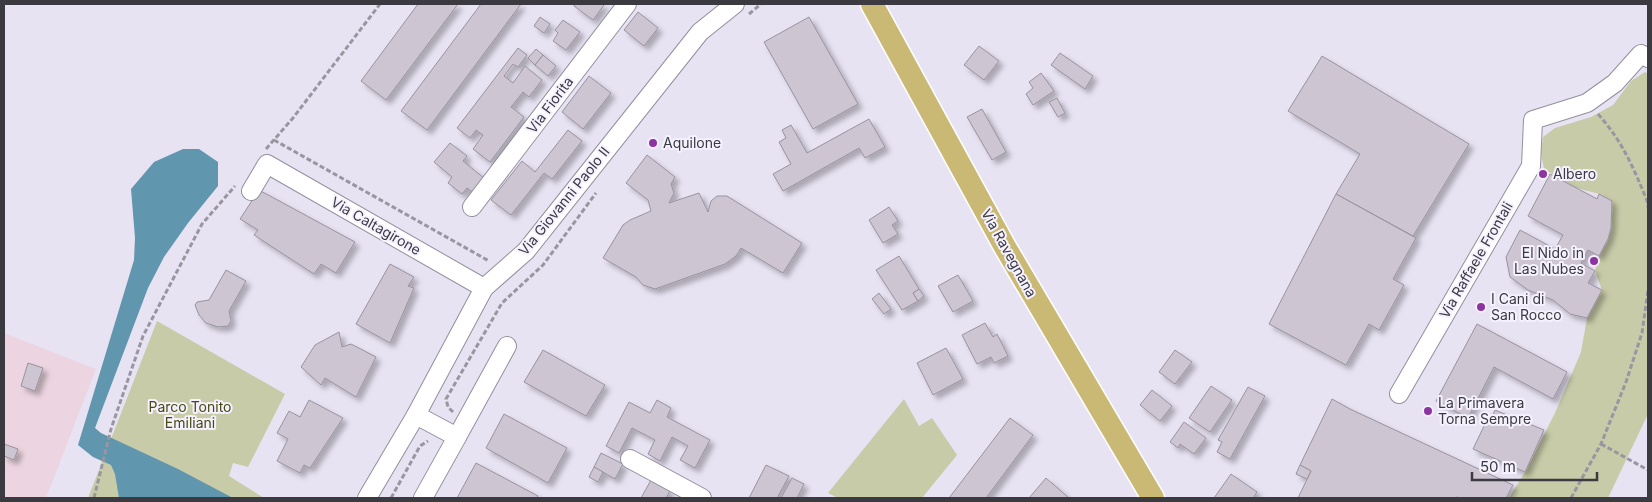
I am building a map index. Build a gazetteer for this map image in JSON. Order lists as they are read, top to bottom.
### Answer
{
  "streets": {
    "main road": ["Via Ravegnana"],
    "street": [
      "Via Fiorita",
      "Via Giovanni Paolo II",
      "Via Caltagirone",
      "Via Raffaele Frontali"
    ]
  },
  "crossings": [
    ["Via Giovanni Paolo II", "Via Caltagirone"]
  ],
  "parks": ["Parco Tonito Emiliani"],
  "places": [
    "Aquilone",
    "Albero",
    "El Nido in Las Nubes",
    "I Cani di San Rocco",
    "La Primavera Torna Sempre"
  ],
  "scale_bar": "50 m"
}
